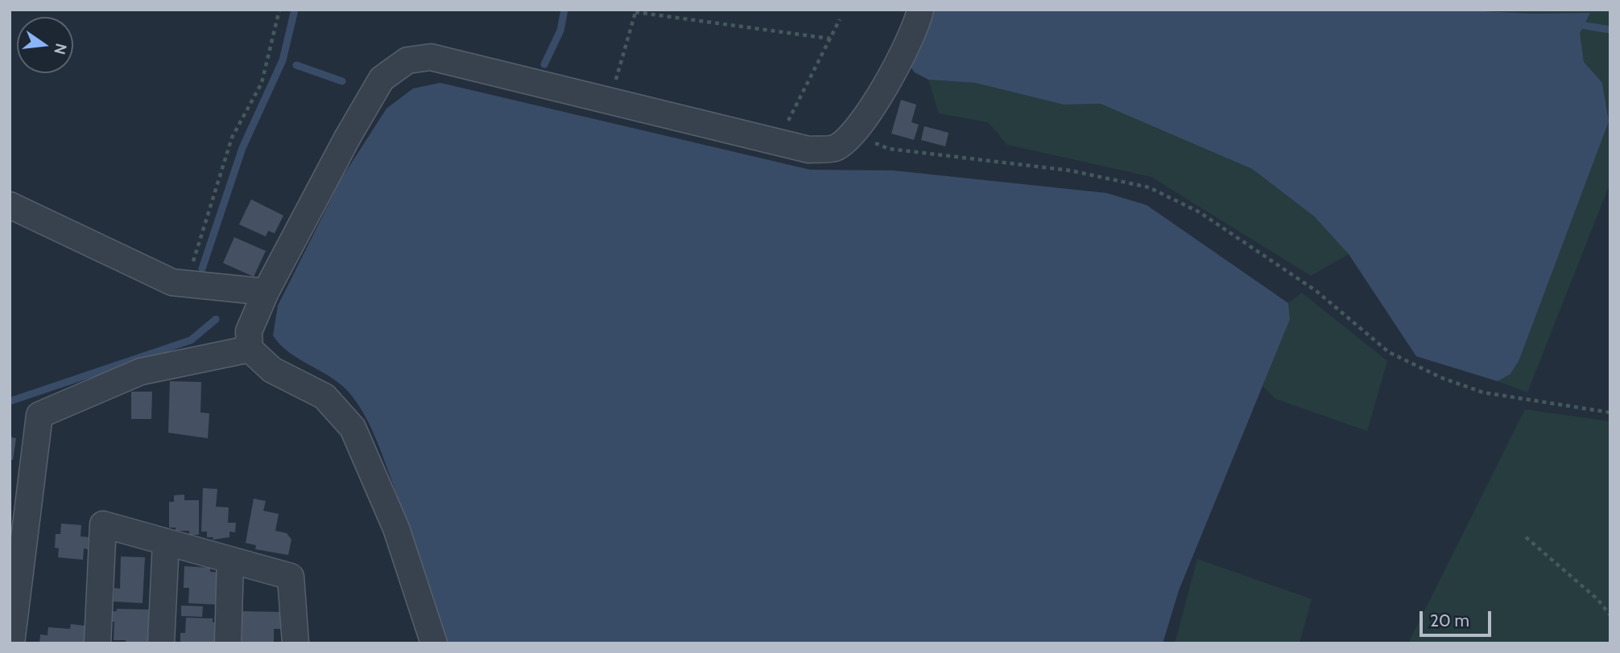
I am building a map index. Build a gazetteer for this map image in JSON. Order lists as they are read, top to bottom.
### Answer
{
  "scale_bar": "20 m",
  "north": "right"
}
